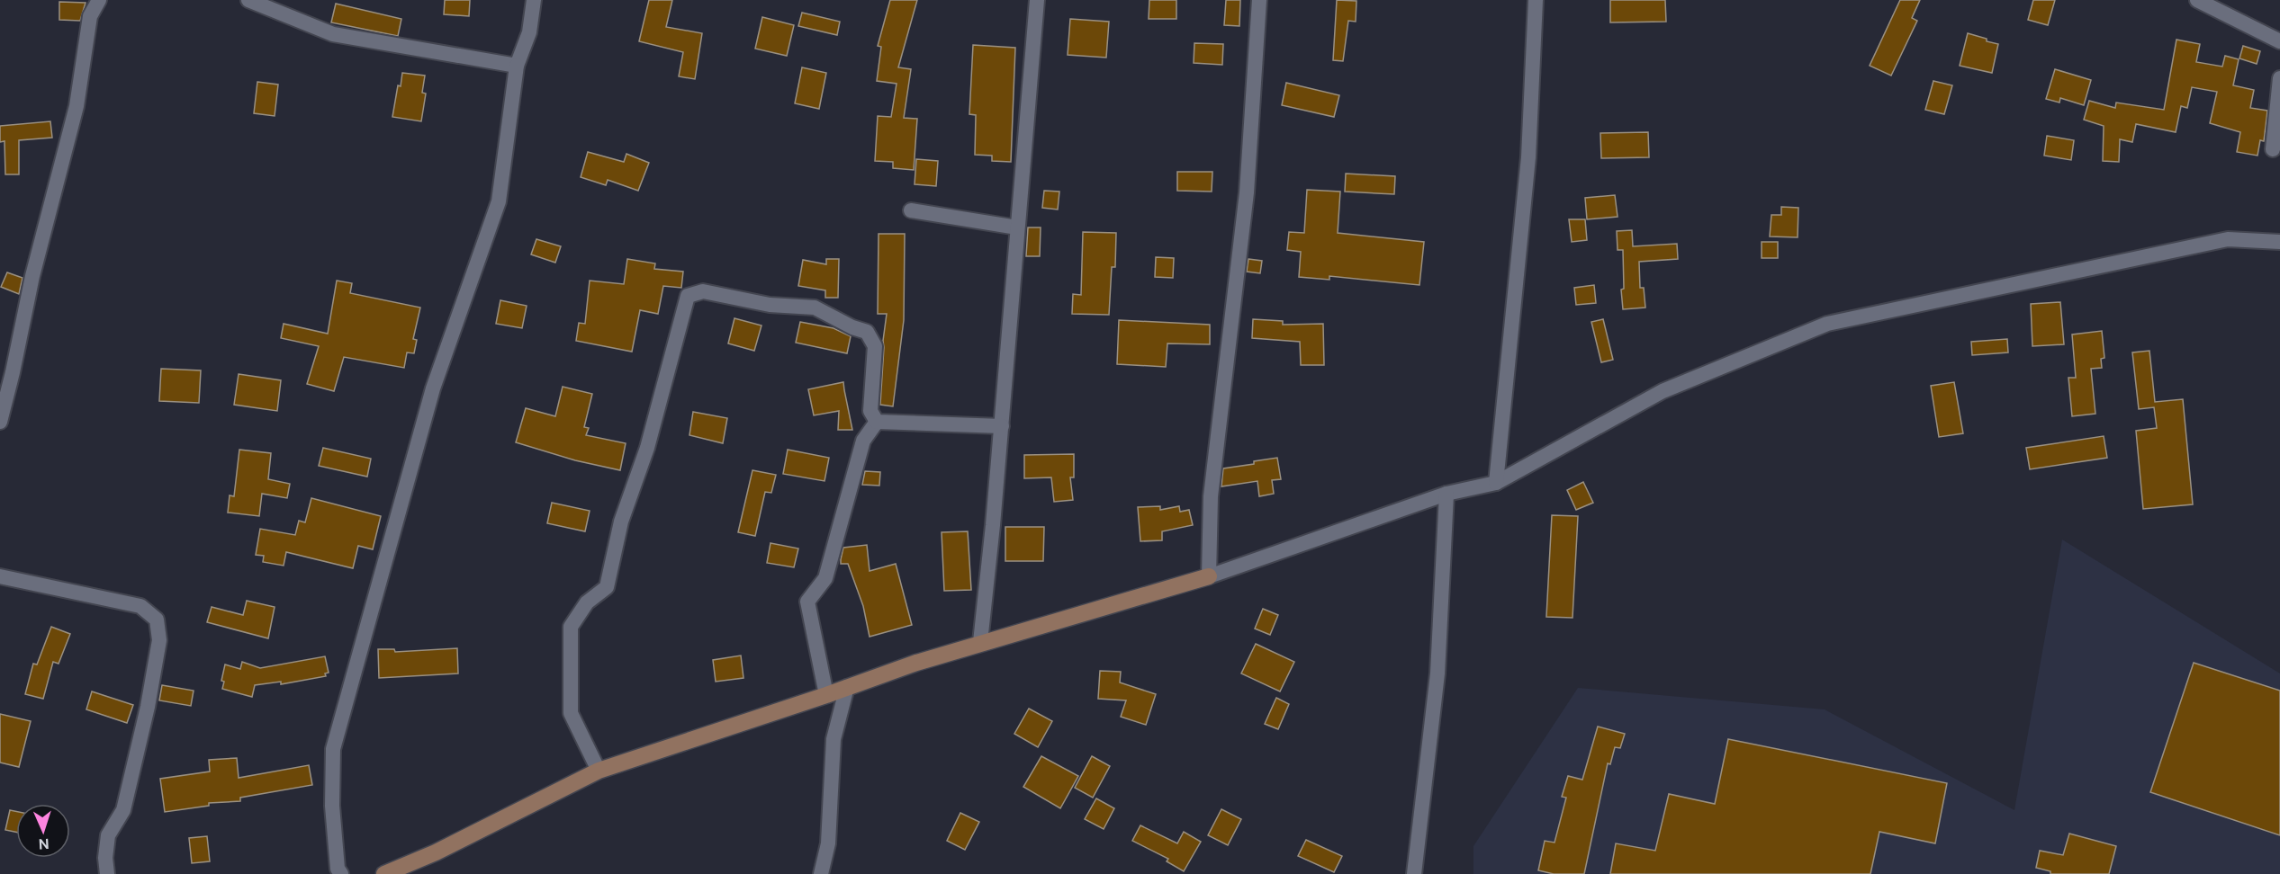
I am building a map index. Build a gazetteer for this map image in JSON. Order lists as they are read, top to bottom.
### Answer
{
  "north": "bottom"
}
